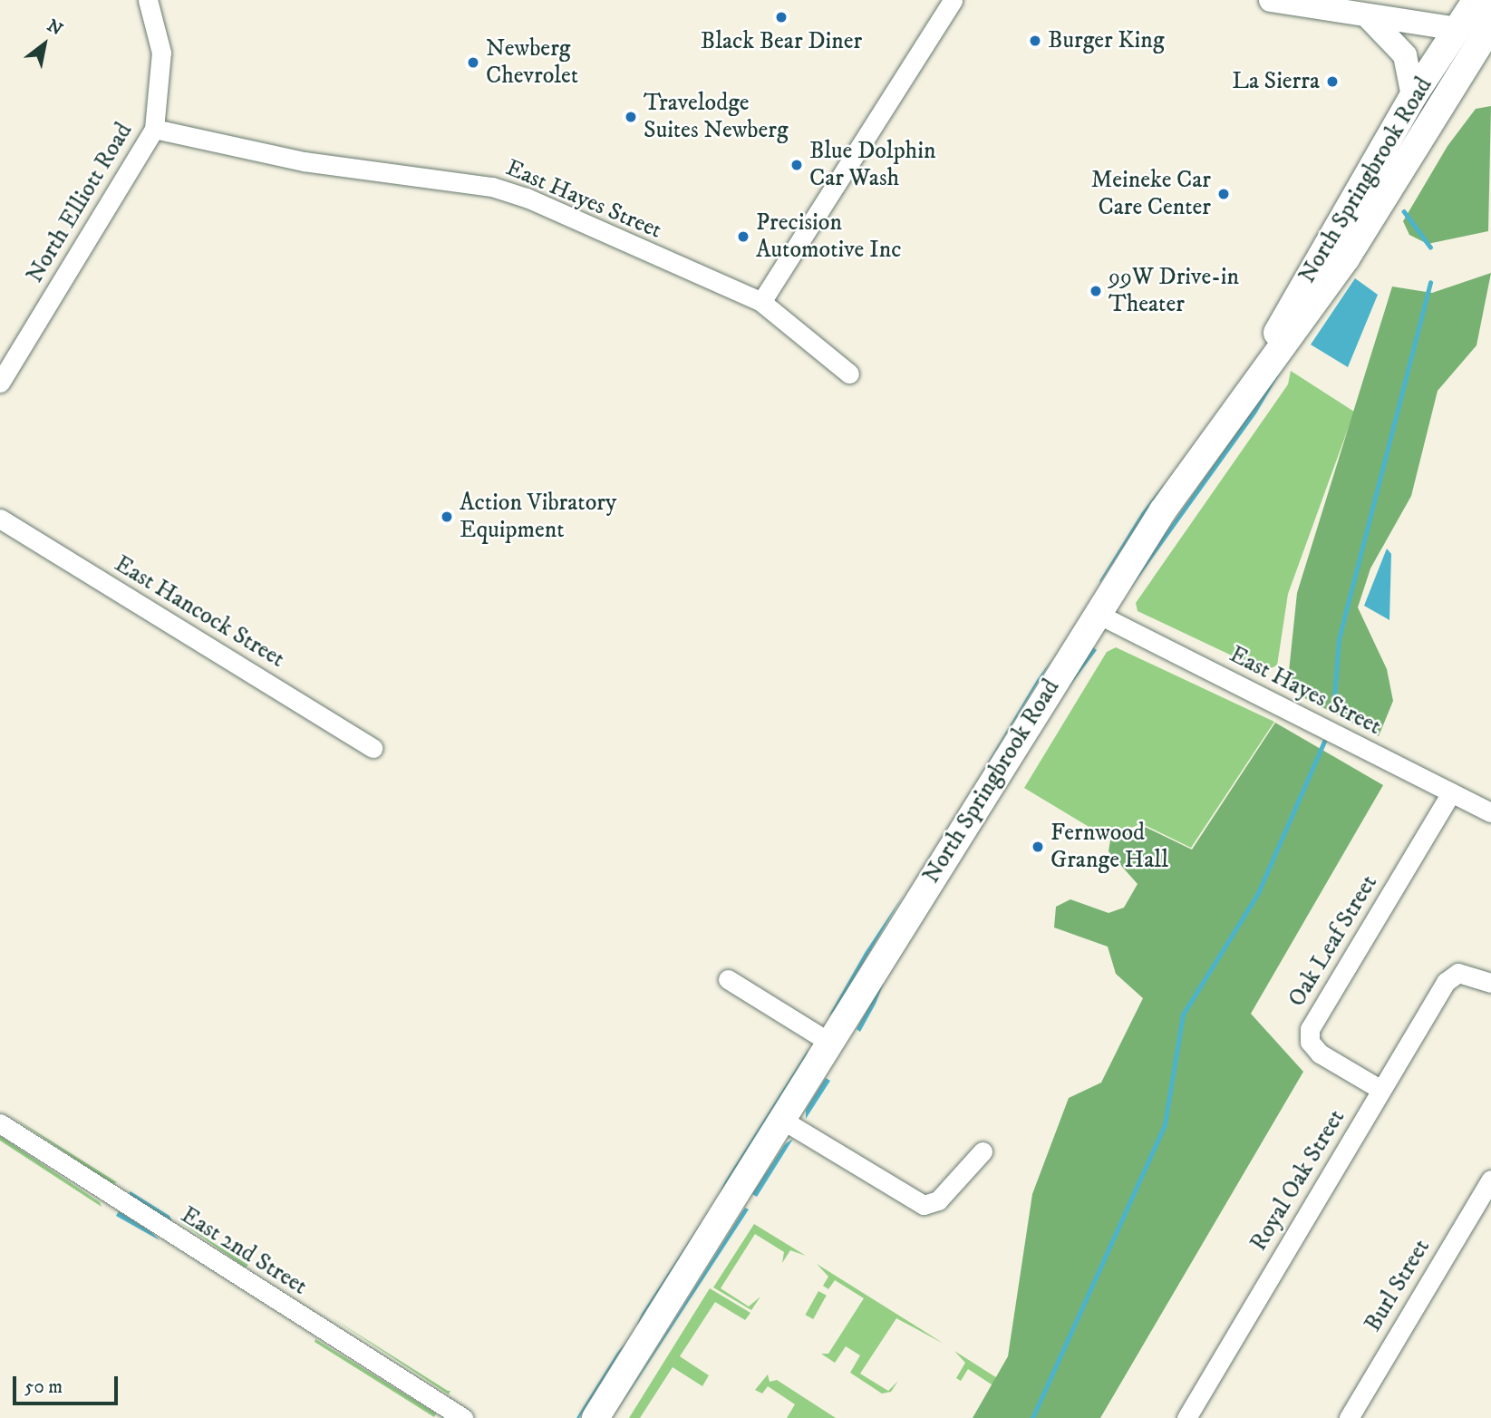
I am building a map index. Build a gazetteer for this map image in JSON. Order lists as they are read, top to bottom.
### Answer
{
  "streets": {
    "highway": ["North Springbrook Road"],
    "street": [
      "East Hayes Street",
      "North Elliott Road",
      "East Hancock Street",
      "Oak Leaf Street",
      "Royal Oak Street",
      "East 2nd Street",
      "Burl Street"
    ]
  },
  "crossings": [
    ["North Springbrook Road", "East Hayes Street"],
    ["East Hayes Street", "North Elliott Road"],
    ["East Hayes Street", "Oak Leaf Street"],
    ["Oak Leaf Street", "Royal Oak Street"]
  ],
  "places": [
    "Black Bear Diner",
    "Burger King",
    "Newberg Chevrolet",
    "La Sierra",
    "Travelodge Suites Newberg",
    "Blue Dolphin Car Wash",
    "Meineke Car Care Center",
    "Precision Automotive Inc",
    "99W Drive-in Theater",
    "Action Vibratory Equipment",
    "Fernwood Grange Hall"
  ],
  "scale_bar": "50 m",
  "north": "top right"
}
